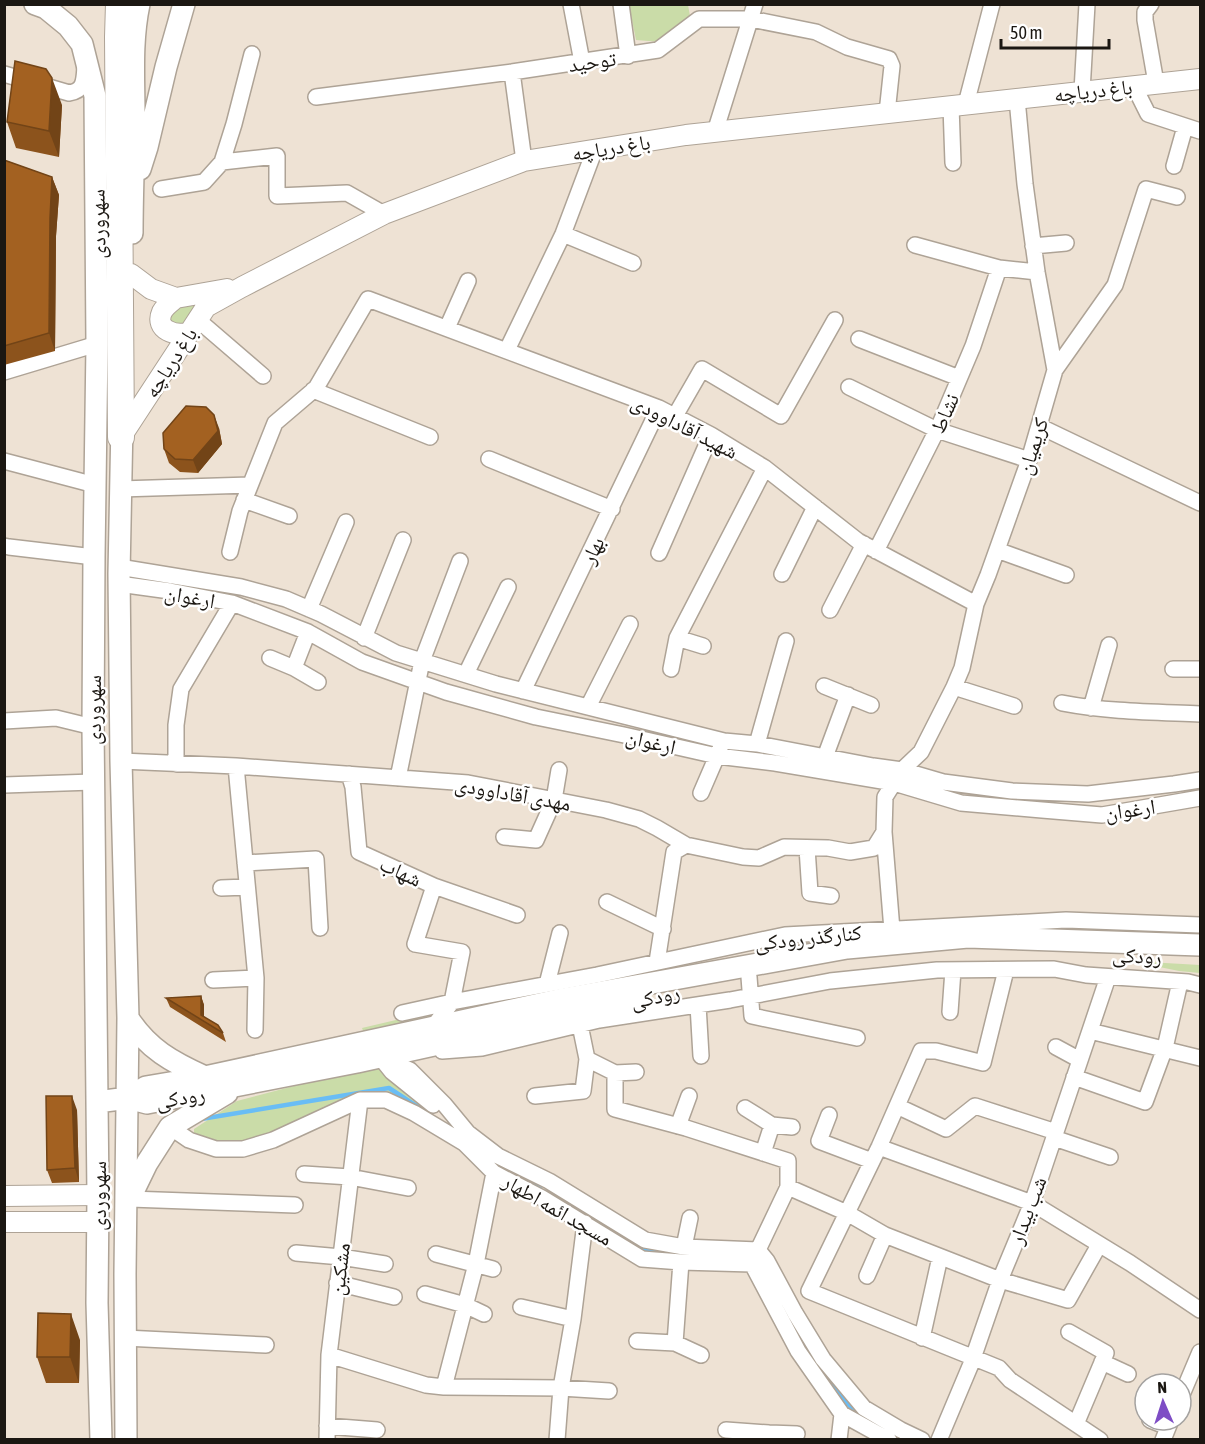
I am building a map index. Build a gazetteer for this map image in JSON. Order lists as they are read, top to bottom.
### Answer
{
  "streets": {
    "main road": ["سهروردی", "رودکی"],
    "street": [
      "توحید",
      "باغ دریاچه",
      "نشاط",
      "شهید آقاداوودی",
      "کریمیان",
      "بهار",
      "ارغوان",
      "مهدی آقاداوودی",
      "شهاب",
      "کنارگذر رودکی",
      "مسجد ائمه اطهار",
      "شب بیدار",
      "مشکین"
    ]
  },
  "crossings": [
    ["توحید", "باغ دریاچه"],
    ["باغ دریاچه", "سهروردی"],
    ["باغ دریاچه", "کریمیان"],
    ["سهروردی", "ارغوان"],
    ["سهروردی", "مهدی آقاداوودی"],
    ["سهروردی", "رودکی"],
    ["نشاط", "شهید آقاداوودی"],
    ["شهید آقاداوودی", "کریمیان"],
    ["شهید آقاداوودی", "بهار"],
    ["کریمیان", "ارغوان"],
    ["بهار", "ارغوان"],
    ["مهدی آقاداوودی", "شهاب"],
    ["شهاب", "کنارگذر رودکی"],
    ["رودکی", "مسجد ائمه اطهار"],
    ["مسجد ائمه اطهار", "مشکین"]
  ],
  "scale_bar": "50 m",
  "north": "top"
}
